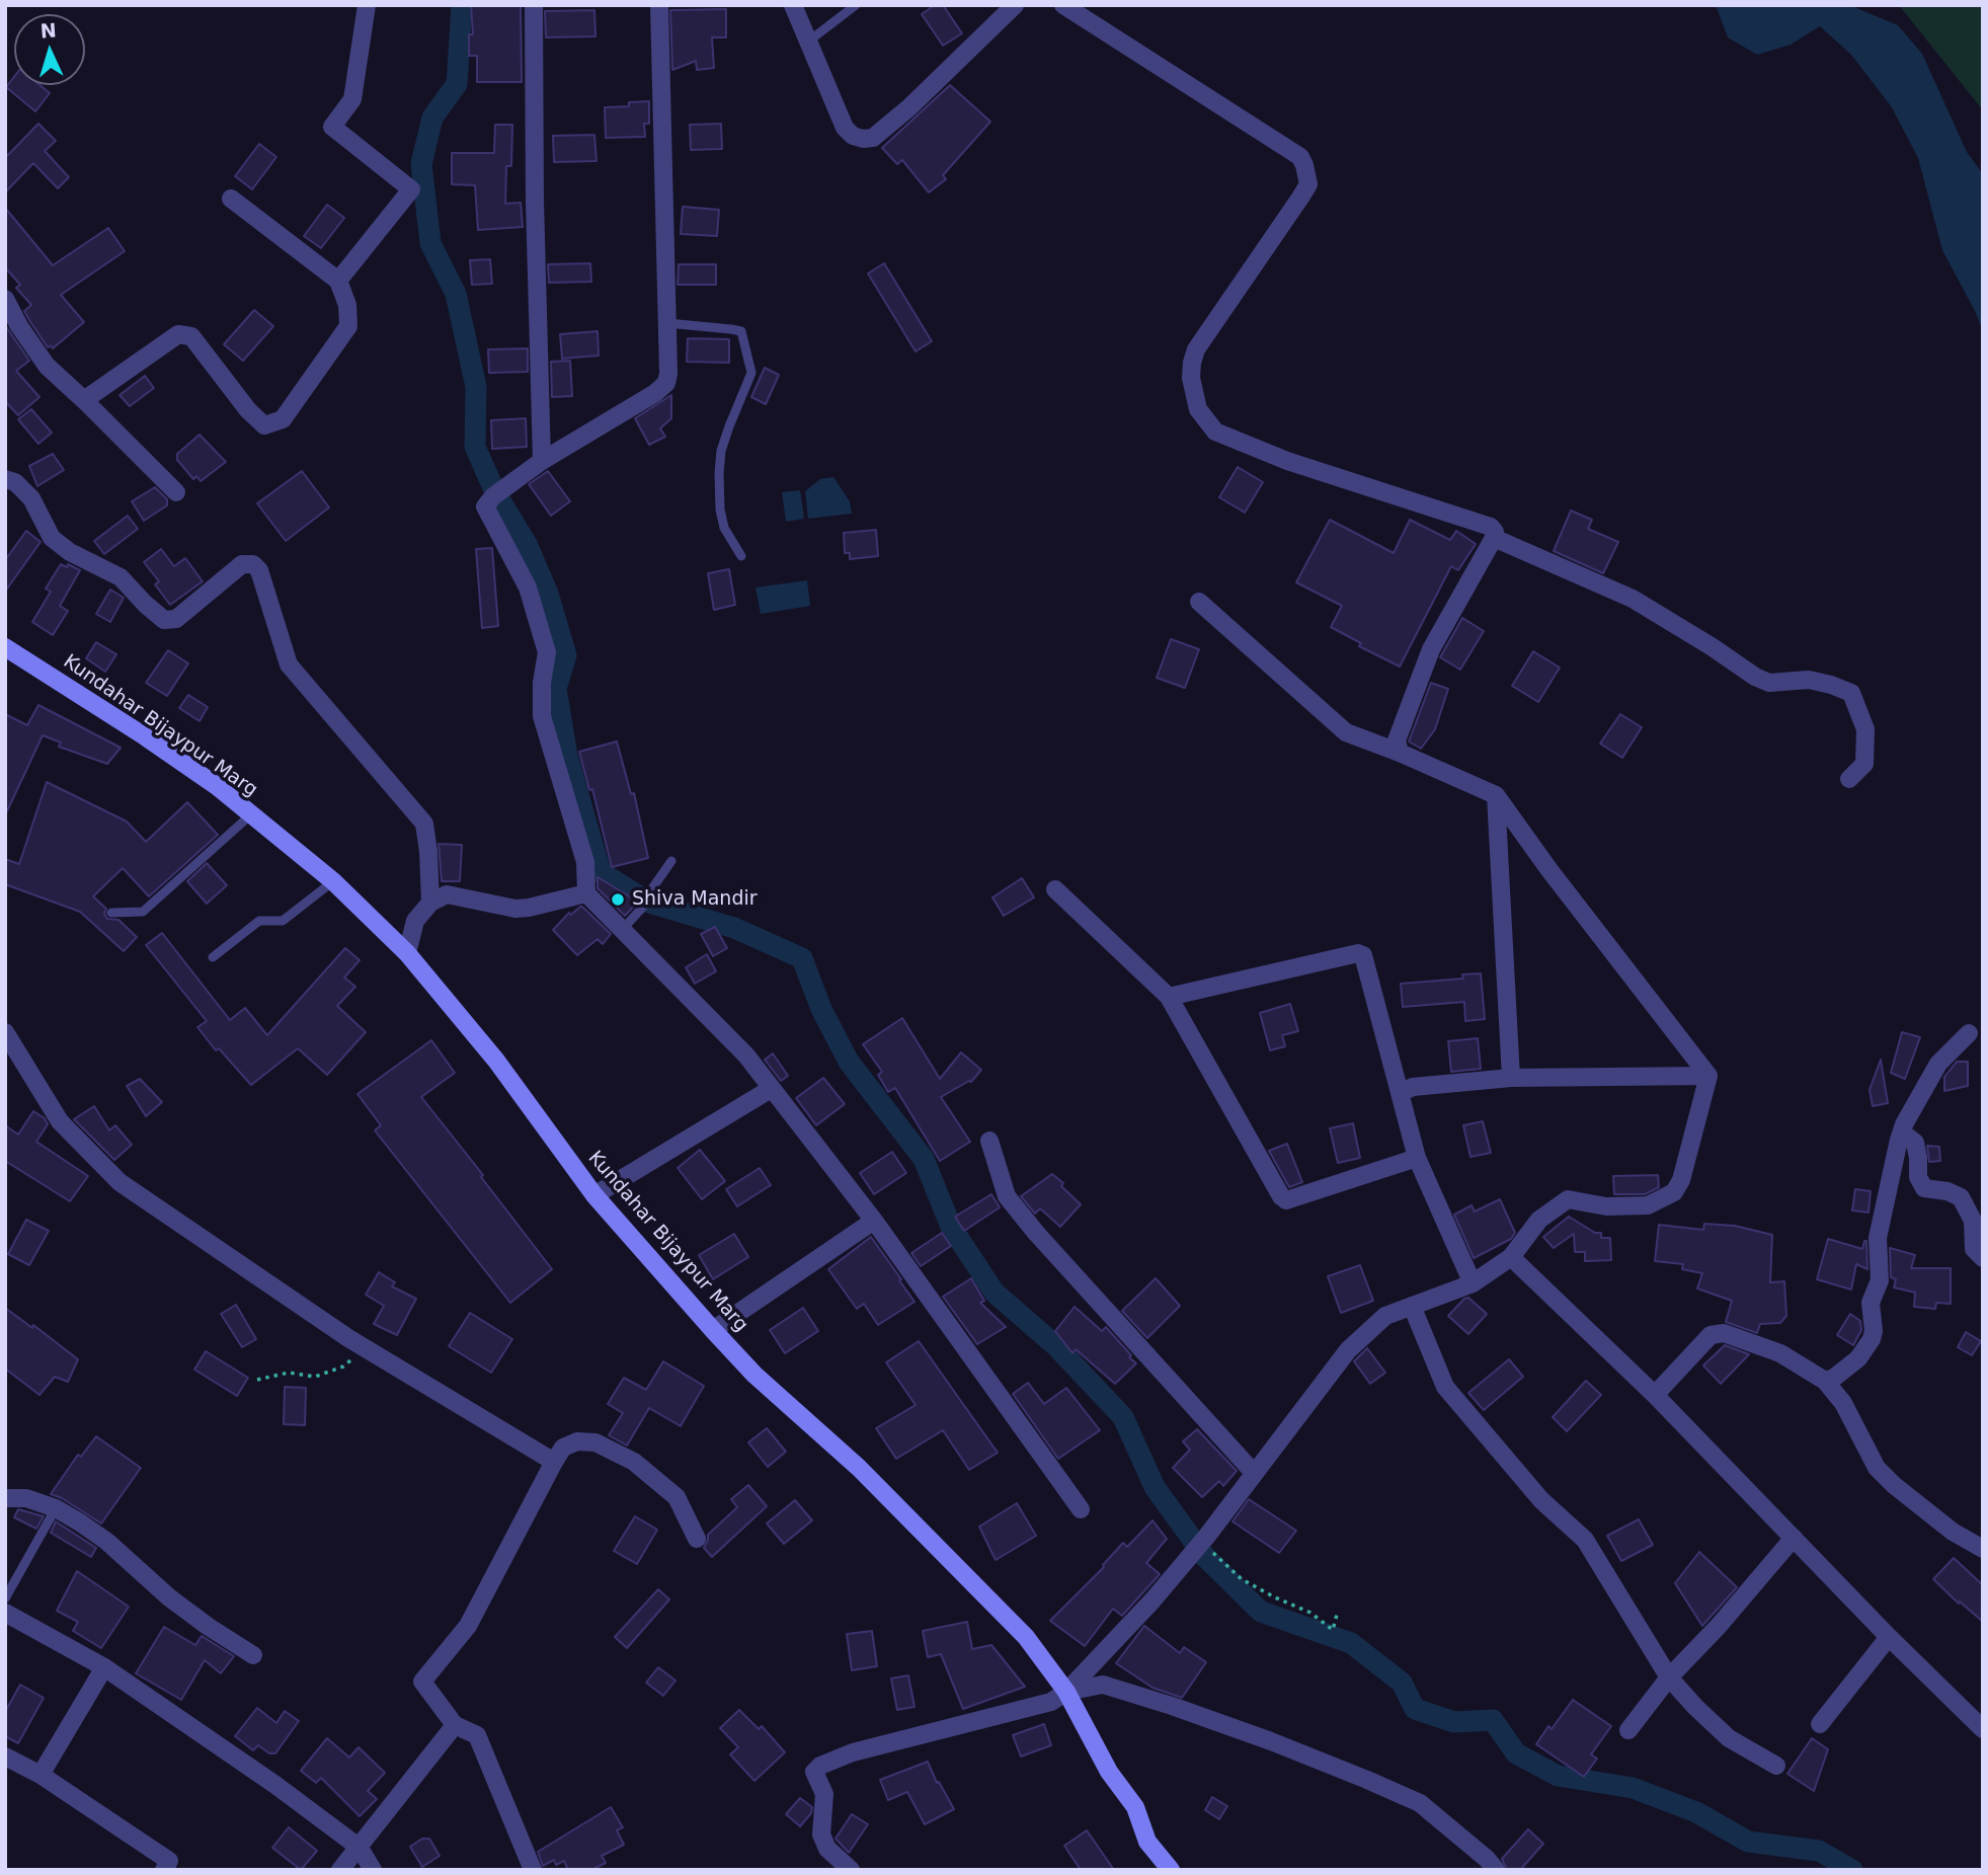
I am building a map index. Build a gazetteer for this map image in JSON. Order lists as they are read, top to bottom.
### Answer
{
  "streets": {
    "main road": ["Kundahar Bijaypur Marg"]
  },
  "places": ["Shiva Mandir"],
  "north": "top"
}
